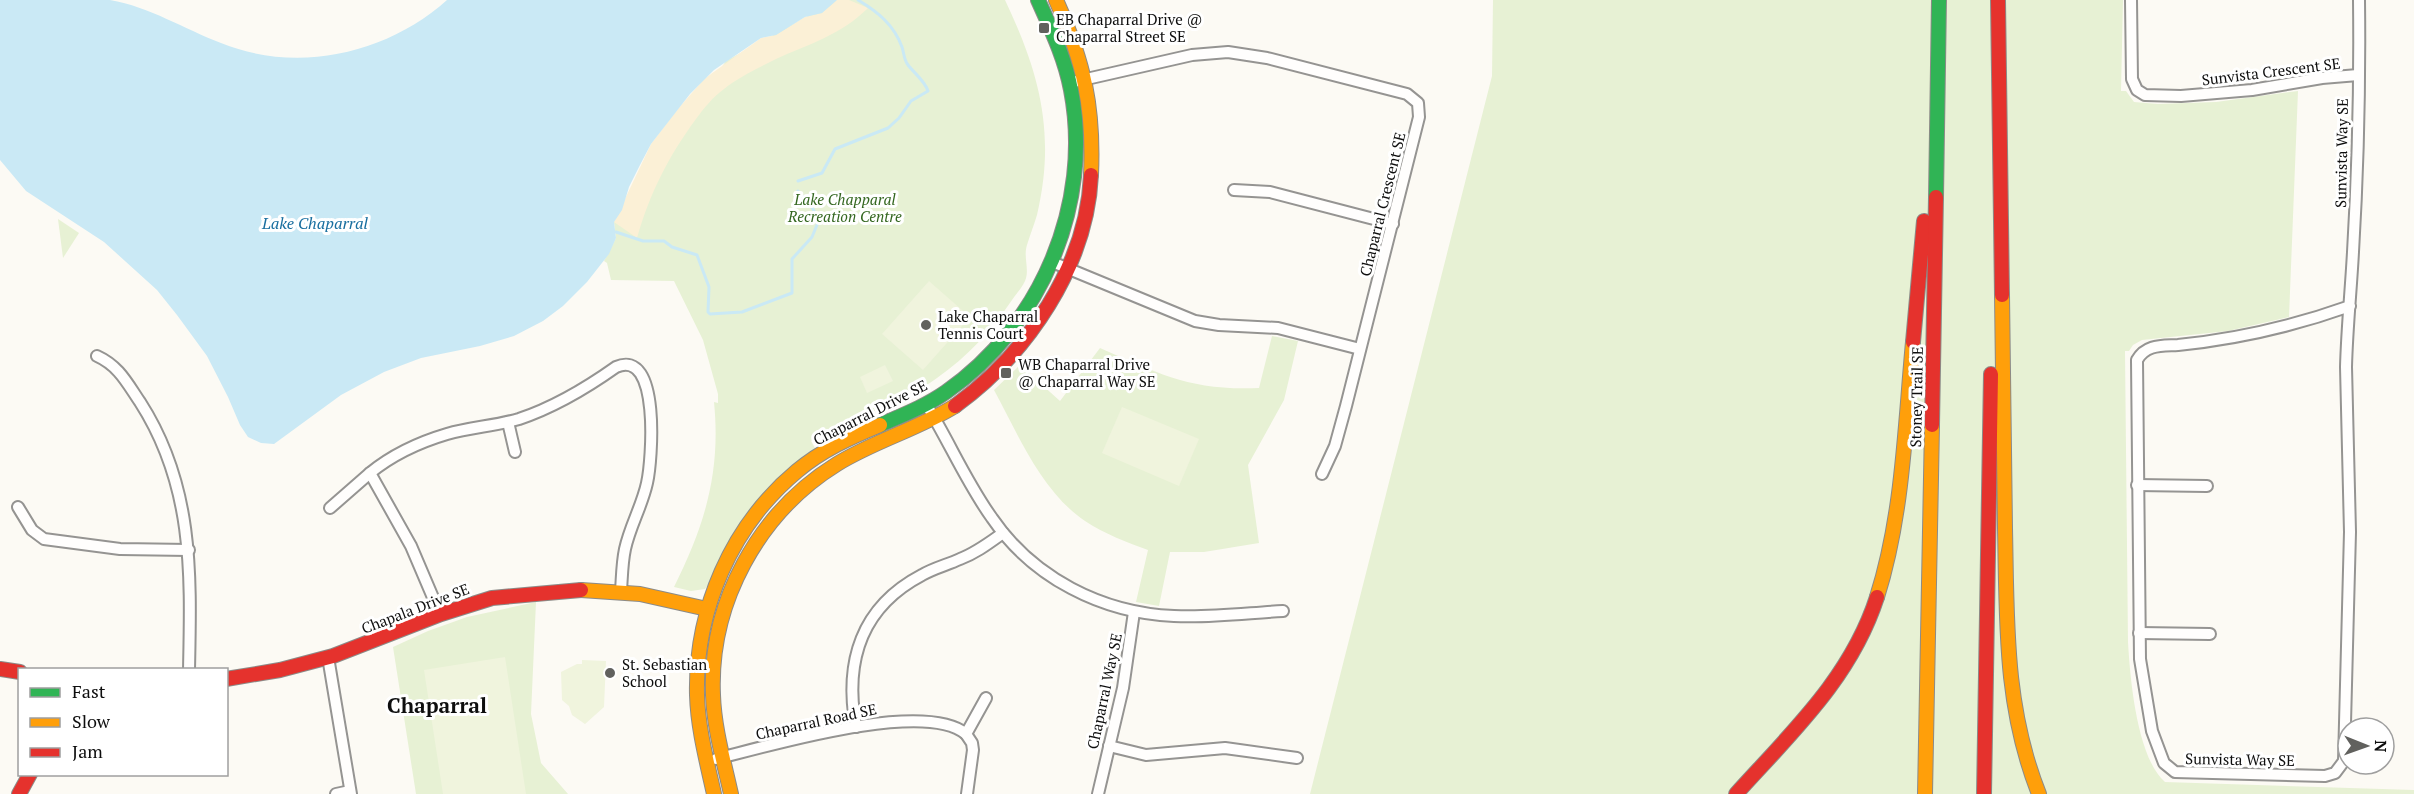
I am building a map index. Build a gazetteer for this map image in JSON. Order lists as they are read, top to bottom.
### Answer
{
  "streets": {
    "main road": ["Stoney Trail SE", "Chaparral Drive SE", "Chapala Drive SE"],
    "street": [
      "Sunvista Crescent SE",
      "Sunvista Way SE",
      "Chaparral Crescent SE",
      "Chaparral Way SE",
      "Chaparral Road SE"
    ]
  },
  "crossings": [
    ["Sunvista Crescent SE", "Sunvista Way SE"],
    ["Chaparral Crescent SE", "Chaparral Drive SE"],
    ["Chaparral Drive SE", "Chapala Drive SE"],
    ["Chaparral Drive SE", "Chaparral Road SE"]
  ],
  "districts": ["Chaparral"],
  "water": ["Lake Chaparral"],
  "parks": ["Lake Chapparal Recreation Centre"],
  "places": {
    "transit": ["EB Chaparral Drive @ Chaparral Street SE", "WB Chaparral Drive @ Chaparral Way SE"],
    "other": ["Lake Chaparral Tennis Court", "St. Sebastian School"]
  },
  "legend": ["Fast", "Slow", "Jam"],
  "north": "right"
}
